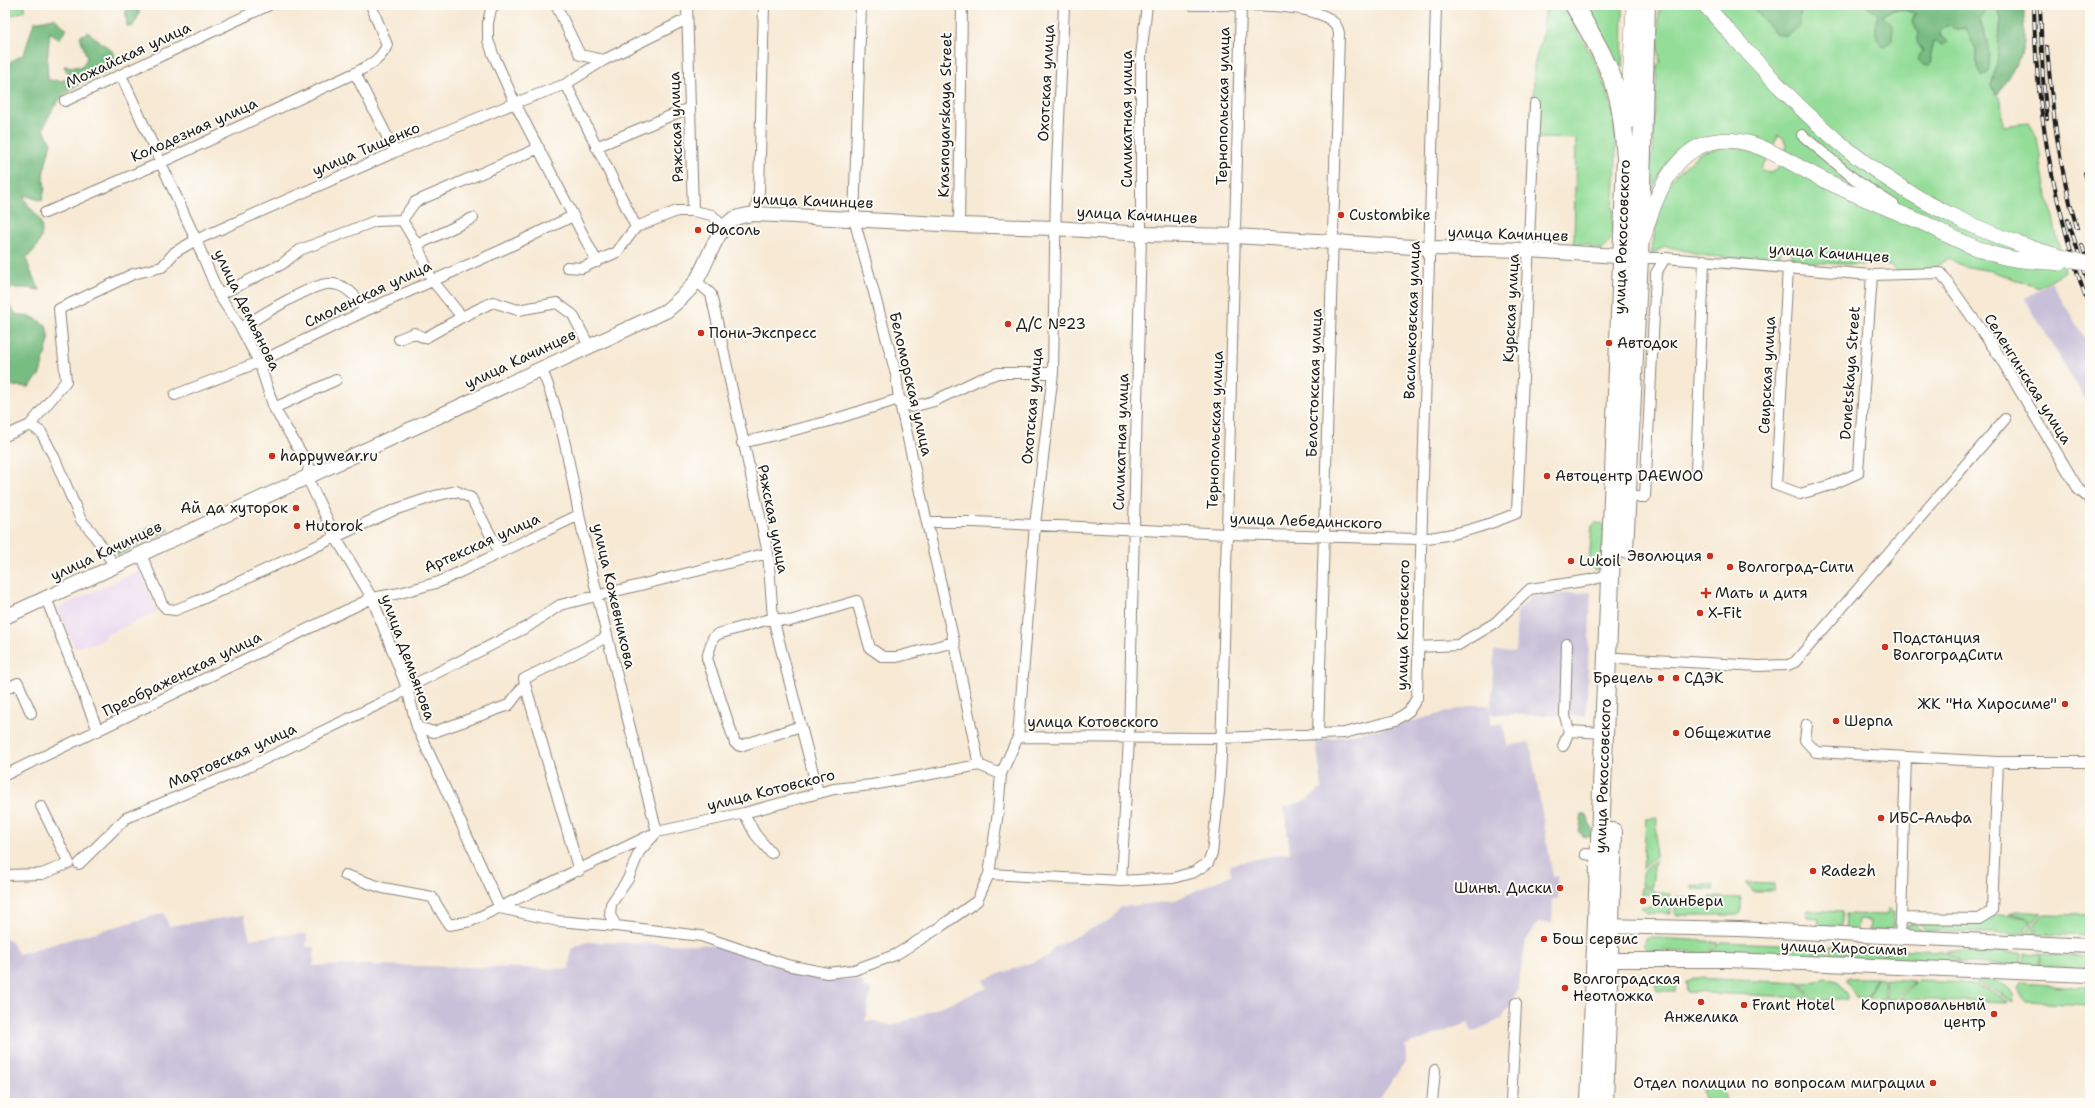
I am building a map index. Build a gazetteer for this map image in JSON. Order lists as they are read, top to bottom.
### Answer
{
  "streets": {
    "highway": ["улица Рокоссовского"],
    "main road": ["улица Качинцев", "улица Хиросимы"],
    "street": [
      "Можайская улица",
      "Охотская улица",
      "Тернопольская улица",
      "Krasnoyarskaya Street",
      "Силикатная улица",
      "Ряжская улица",
      "Колодезная улица",
      "улица Тищенко",
      "Смоленская улица",
      "Курская улица",
      "улица Демьянова",
      "Васильковская улица",
      "Donetskaya Street",
      "Свирская улица",
      "Селенгинская улица",
      "Белостокская улица",
      "Беломорская улица",
      "улица Лебединского",
      "Артекская улица",
      "улица Кожевникова",
      "улица Котовского",
      "Преображенская улица",
      "Мартовская улица"
    ]
  },
  "crossings": [
    ["Можайская улица", "улица Демьянова"],
    ["Охотская улица", "улица Качинцев"],
    ["Охотская улица", "улица Лебединского"],
    ["Охотская улица", "улица Котовского"],
    ["Тернопольская улица", "Силикатная улица"],
    ["Тернопольская улица", "улица Качинцев"],
    ["Тернопольская улица", "Белостокская улица"],
    ["Тернопольская улица", "улица Лебединского"],
    ["Тернопольская улица", "улица Котовского"],
    ["Krasnoyarskaya Street", "улица Качинцев"],
    ["Силикатная улица", "улица Качинцев"],
    ["Силикатная улица", "улица Лебединского"],
    ["Силикатная улица", "улица Котовского"],
    ["Ряжская улица", "улица Тищенко"],
    ["Ряжская улица", "улица Качинцев"],
    ["Ряжская улица", "улица Котовского"],
    ["Ряжская улица", "Мартовская улица"],
    ["Колодезная улица", "улица Демьянова"],
    ["улица Тищенко", "улица Демьянова"],
    ["улица Качинцев", "улица Рокоссовского"],
    ["улица Качинцев", "Курская улица"],
    ["улица Качинцев", "улица Демьянова"],
    ["улица Качинцев", "Васильковская улица"],
    ["улица Качинцев", "Donetskaya Street"],
    ["улица Качинцев", "Свирская улица"],
    ["улица Качинцев", "Селенгинская улица"],
    ["улица Качинцев", "Белостокская улица"],
    ["улица Качинцев", "Беломорская улица"],
    ["улица Качинцев", "улица Кожевникова"],
    ["улица Рокоссовского", "улица Хиросимы"],
    ["Смоленская улица", "улица Демьянова"],
    ["Курская улица", "улица Котовского"],
    ["улица Демьянова", "Артекская улица"],
    ["улица Демьянова", "улица Котовского"],
    ["улица Демьянова", "Преображенская улица"],
    ["улица Демьянова", "Мартовская улица"],
    ["Васильковская улица", "улица Лебединского"],
    ["Васильковская улица", "улица Котовского"],
    ["Donetskaya Street", "Свирская улица"],
    ["Белостокская улица", "улица Лебединского"],
    ["Белостокская улица", "улица Котовского"],
    ["Беломорская улица", "улица Лебединского"],
    ["Беломорская улица", "улица Котовского"],
    ["улица Лебединского", "улица Котовского"],
    ["Артекская улица", "улица Кожевникова"],
    ["Артекская улица", "Преображенская улица"],
    ["улица Кожевникова", "улица Котовского"],
    ["улица Кожевникова", "Мартовская улица"]
  ],
  "places": {
    "other": [
      "Custombike",
      "Фасоль",
      "Д/С №23",
      "Пони-Экспресс",
      "Автодок",
      "happywear.ru",
      "Автоцентр DAEWOO",
      "Ай да хуторок",
      "Hutorok",
      "Эволюция",
      "Lukoil",
      "Волгоград-Сити",
      "X-Fit",
      "Подстанция ВолгоградСити",
      "Брецель",
      "СДЭК",
      "ЖК \"На Хиросиме\"",
      "Шерпа",
      "Общежитие",
      "ИБС-Альфа",
      "Radezh",
      "Шины. Диски",
      "БлинБери",
      "Бош сервис",
      "Волгоградская Неотложка",
      "Анжелика",
      "Frant Hotel",
      "Корпировальный центр",
      "Отдел полиции по вопросам миграции"
    ],
    "health": ["Мать и дитя"]
  }
}
